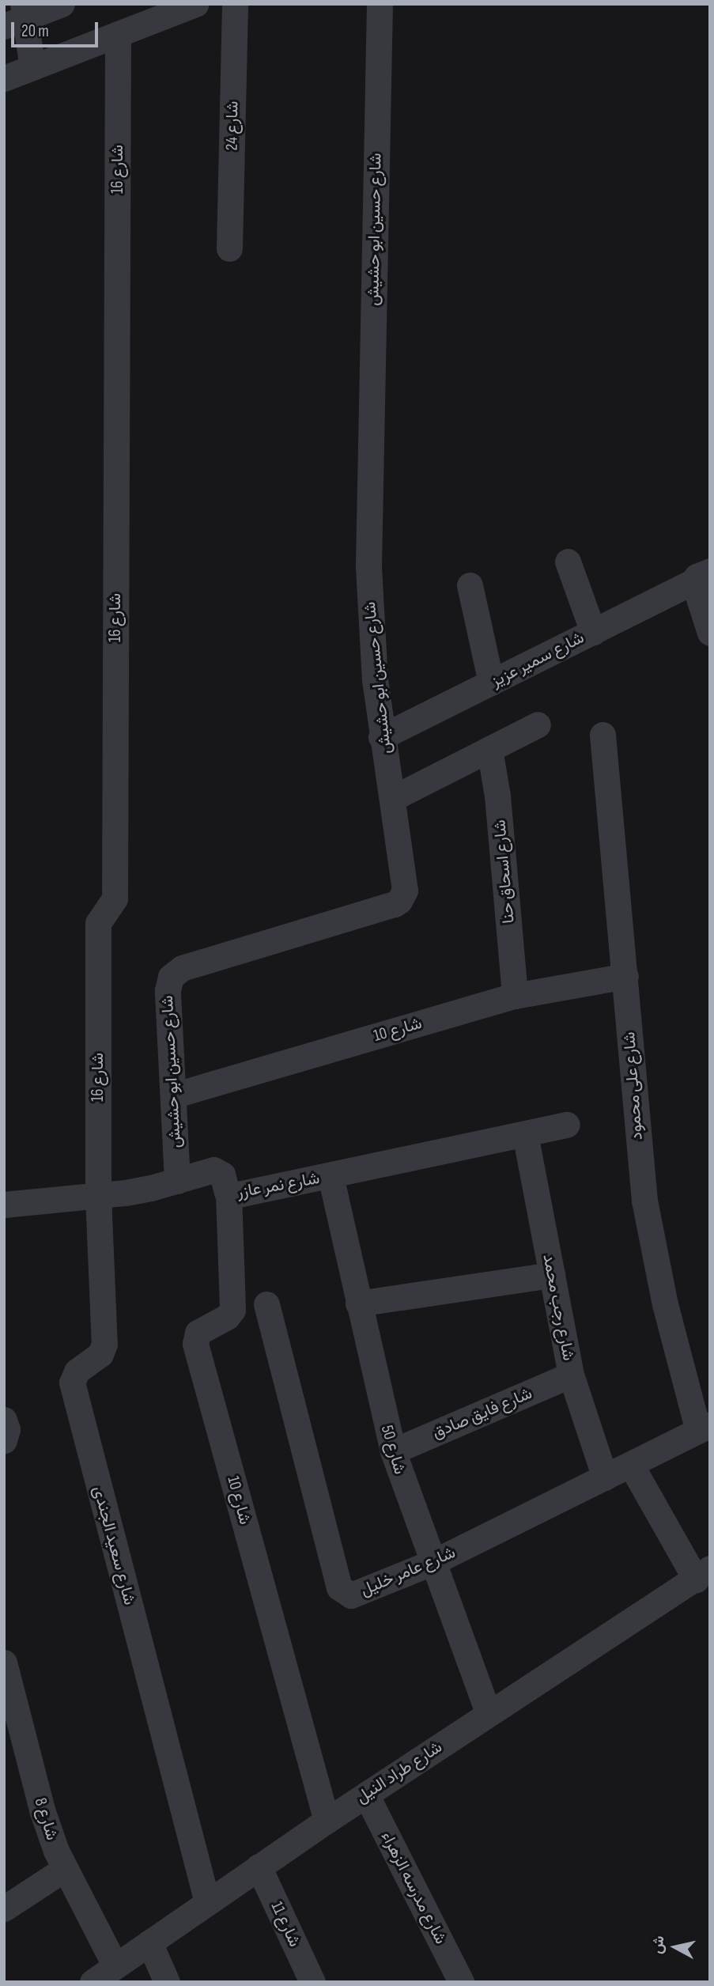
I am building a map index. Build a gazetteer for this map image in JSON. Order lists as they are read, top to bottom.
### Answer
{
  "streets": {
    "street": [
      "شارع 24",
      "شارع 16",
      "شارع حسين ابو حشيش",
      "شارع سمير عزيز",
      "شارع اسحاق حنا",
      "شارع 10",
      "شارع على محمود",
      "شارع نمر عازر",
      "شارع رجب محمد",
      "شارع فايق صادق",
      "شارع 50",
      "شارع سعيد الجندى",
      "شارع عامر خليل",
      "شارع طراد النيل",
      "شارع 8",
      "شارع مدرسه الزهراء",
      "شارع 11"
    ]
  },
  "crossings": [
    ["شارع 16", "شارع نمر عازر"],
    ["شارع 16", "شارع سعيد الجندى"],
    ["شارع حسين ابو حشيش", "شارع سمير عزيز"],
    ["شارع حسين ابو حشيش", "شارع 10"],
    ["شارع حسين ابو حشيش", "شارع نمر عازر"],
    ["شارع اسحاق حنا", "شارع 10"],
    ["شارع 10", "شارع على محمود"],
    ["شارع 10", "شارع نمر عازر"],
    ["شارع 10", "شارع طراد النيل"],
    ["شارع على محمود", "شارع عامر خليل"],
    ["شارع نمر عازر", "شارع رجب محمد"],
    ["شارع نمر عازر", "شارع 50"],
    ["شارع نمر عازر", "شارع سعيد الجندى"],
    ["شارع رجب محمد", "شارع فايق صادق"],
    ["شارع رجب محمد", "شارع عامر خليل"],
    ["شارع فايق صادق", "شارع 50"],
    ["شارع 50", "شارع عامر خليل"],
    ["شارع 50", "شارع طراد النيل"],
    ["شارع سعيد الجندى", "شارع طراد النيل"],
    ["شارع طراد النيل", "شارع 8"],
    ["شارع طراد النيل", "شارع مدرسه الزهراء"],
    ["شارع طراد النيل", "شارع 11"]
  ],
  "scale_bar": "20 m",
  "north": "left"
}
